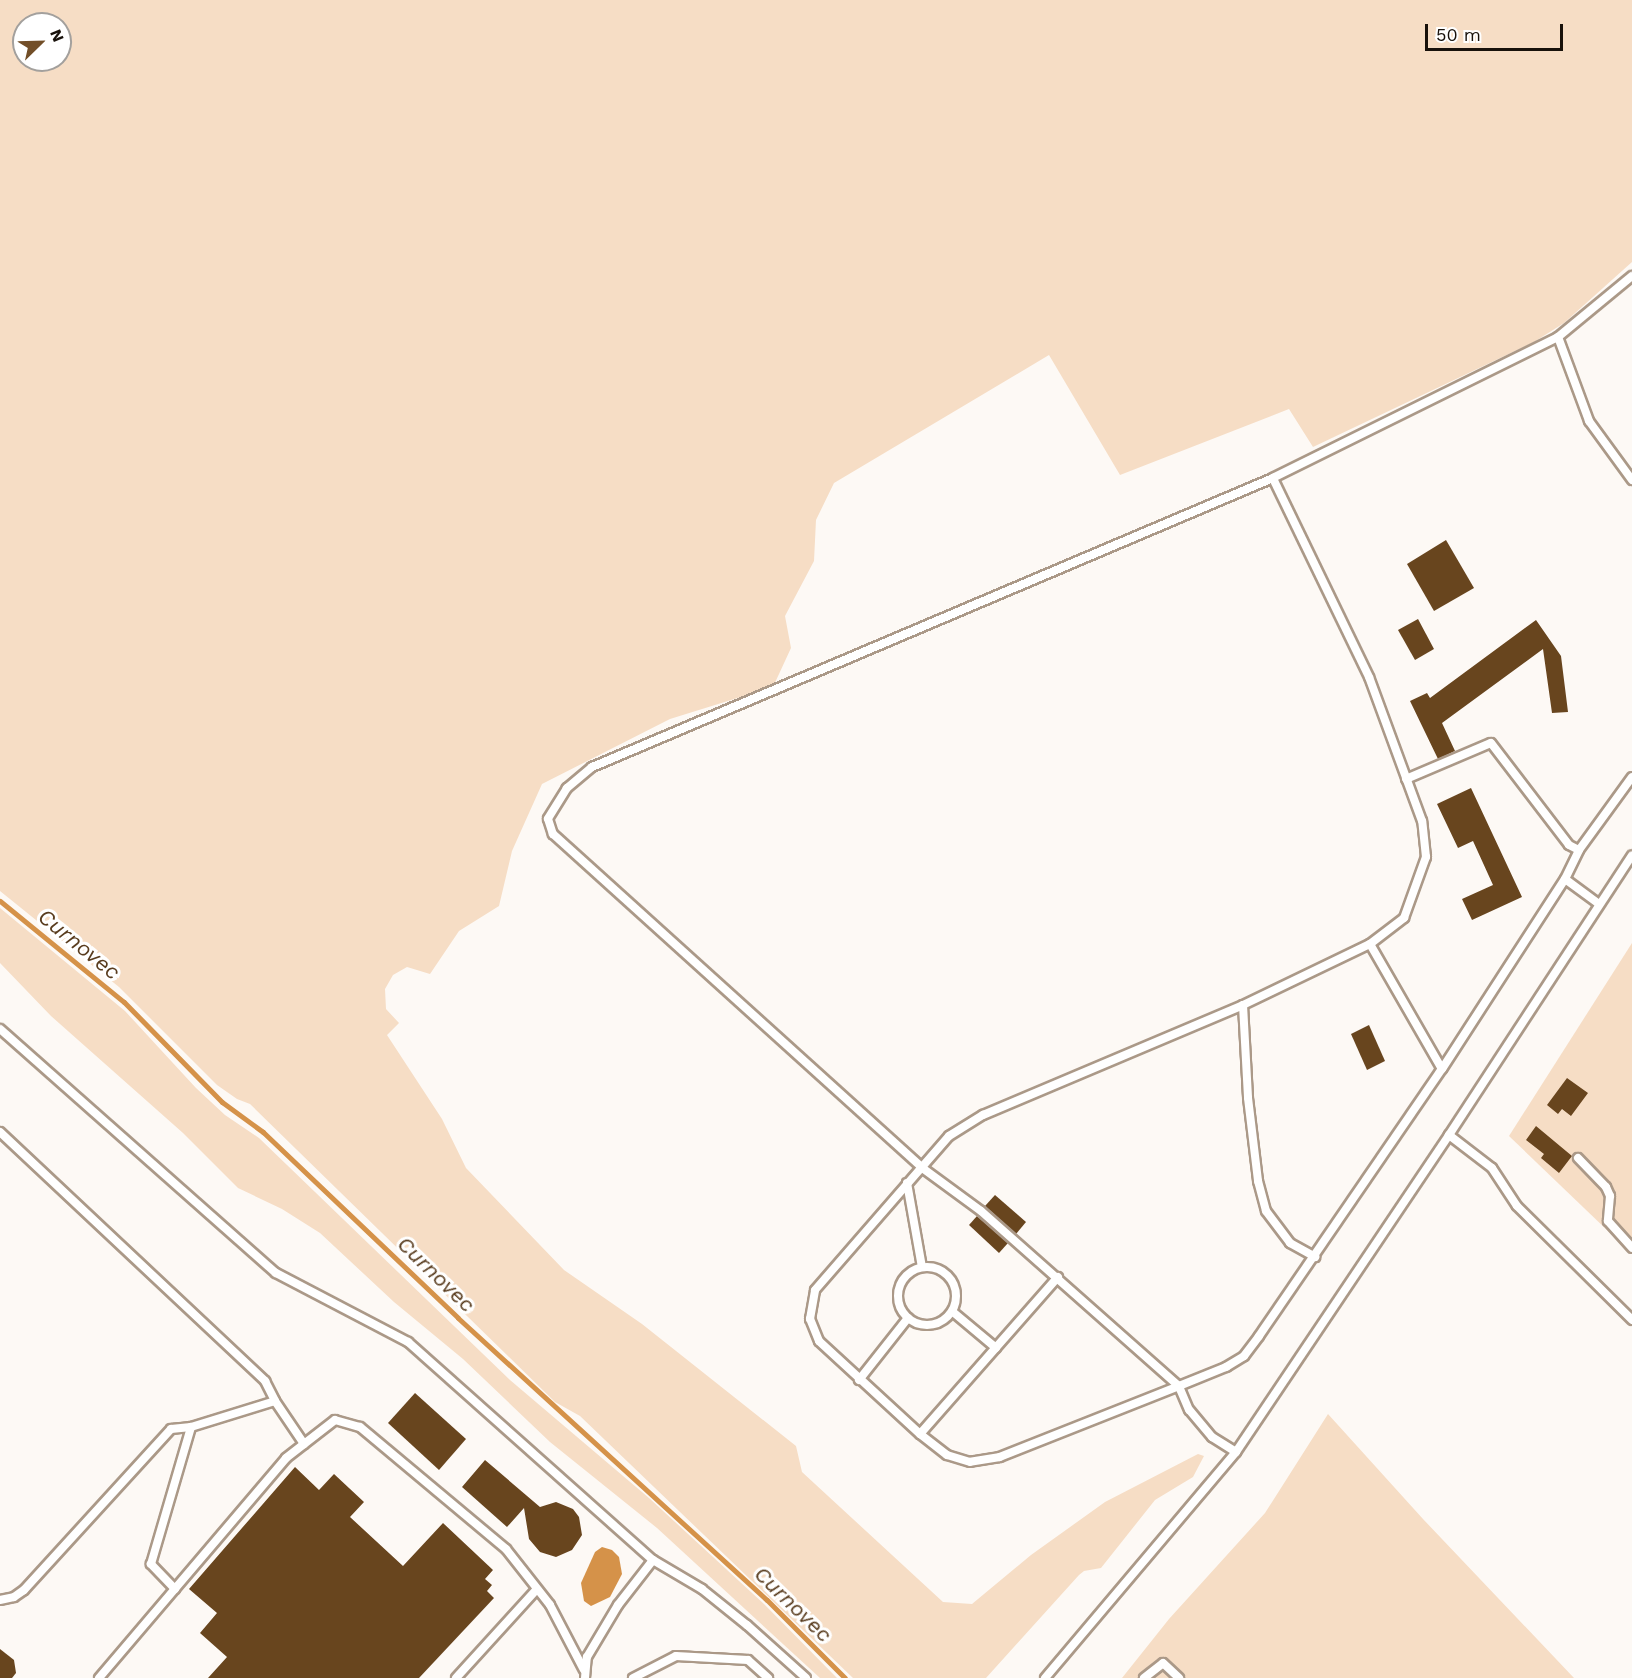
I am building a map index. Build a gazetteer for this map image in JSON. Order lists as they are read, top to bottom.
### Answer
{
  "water": ["Curnovec"],
  "scale_bar": "50 m",
  "north": "top right"
}
